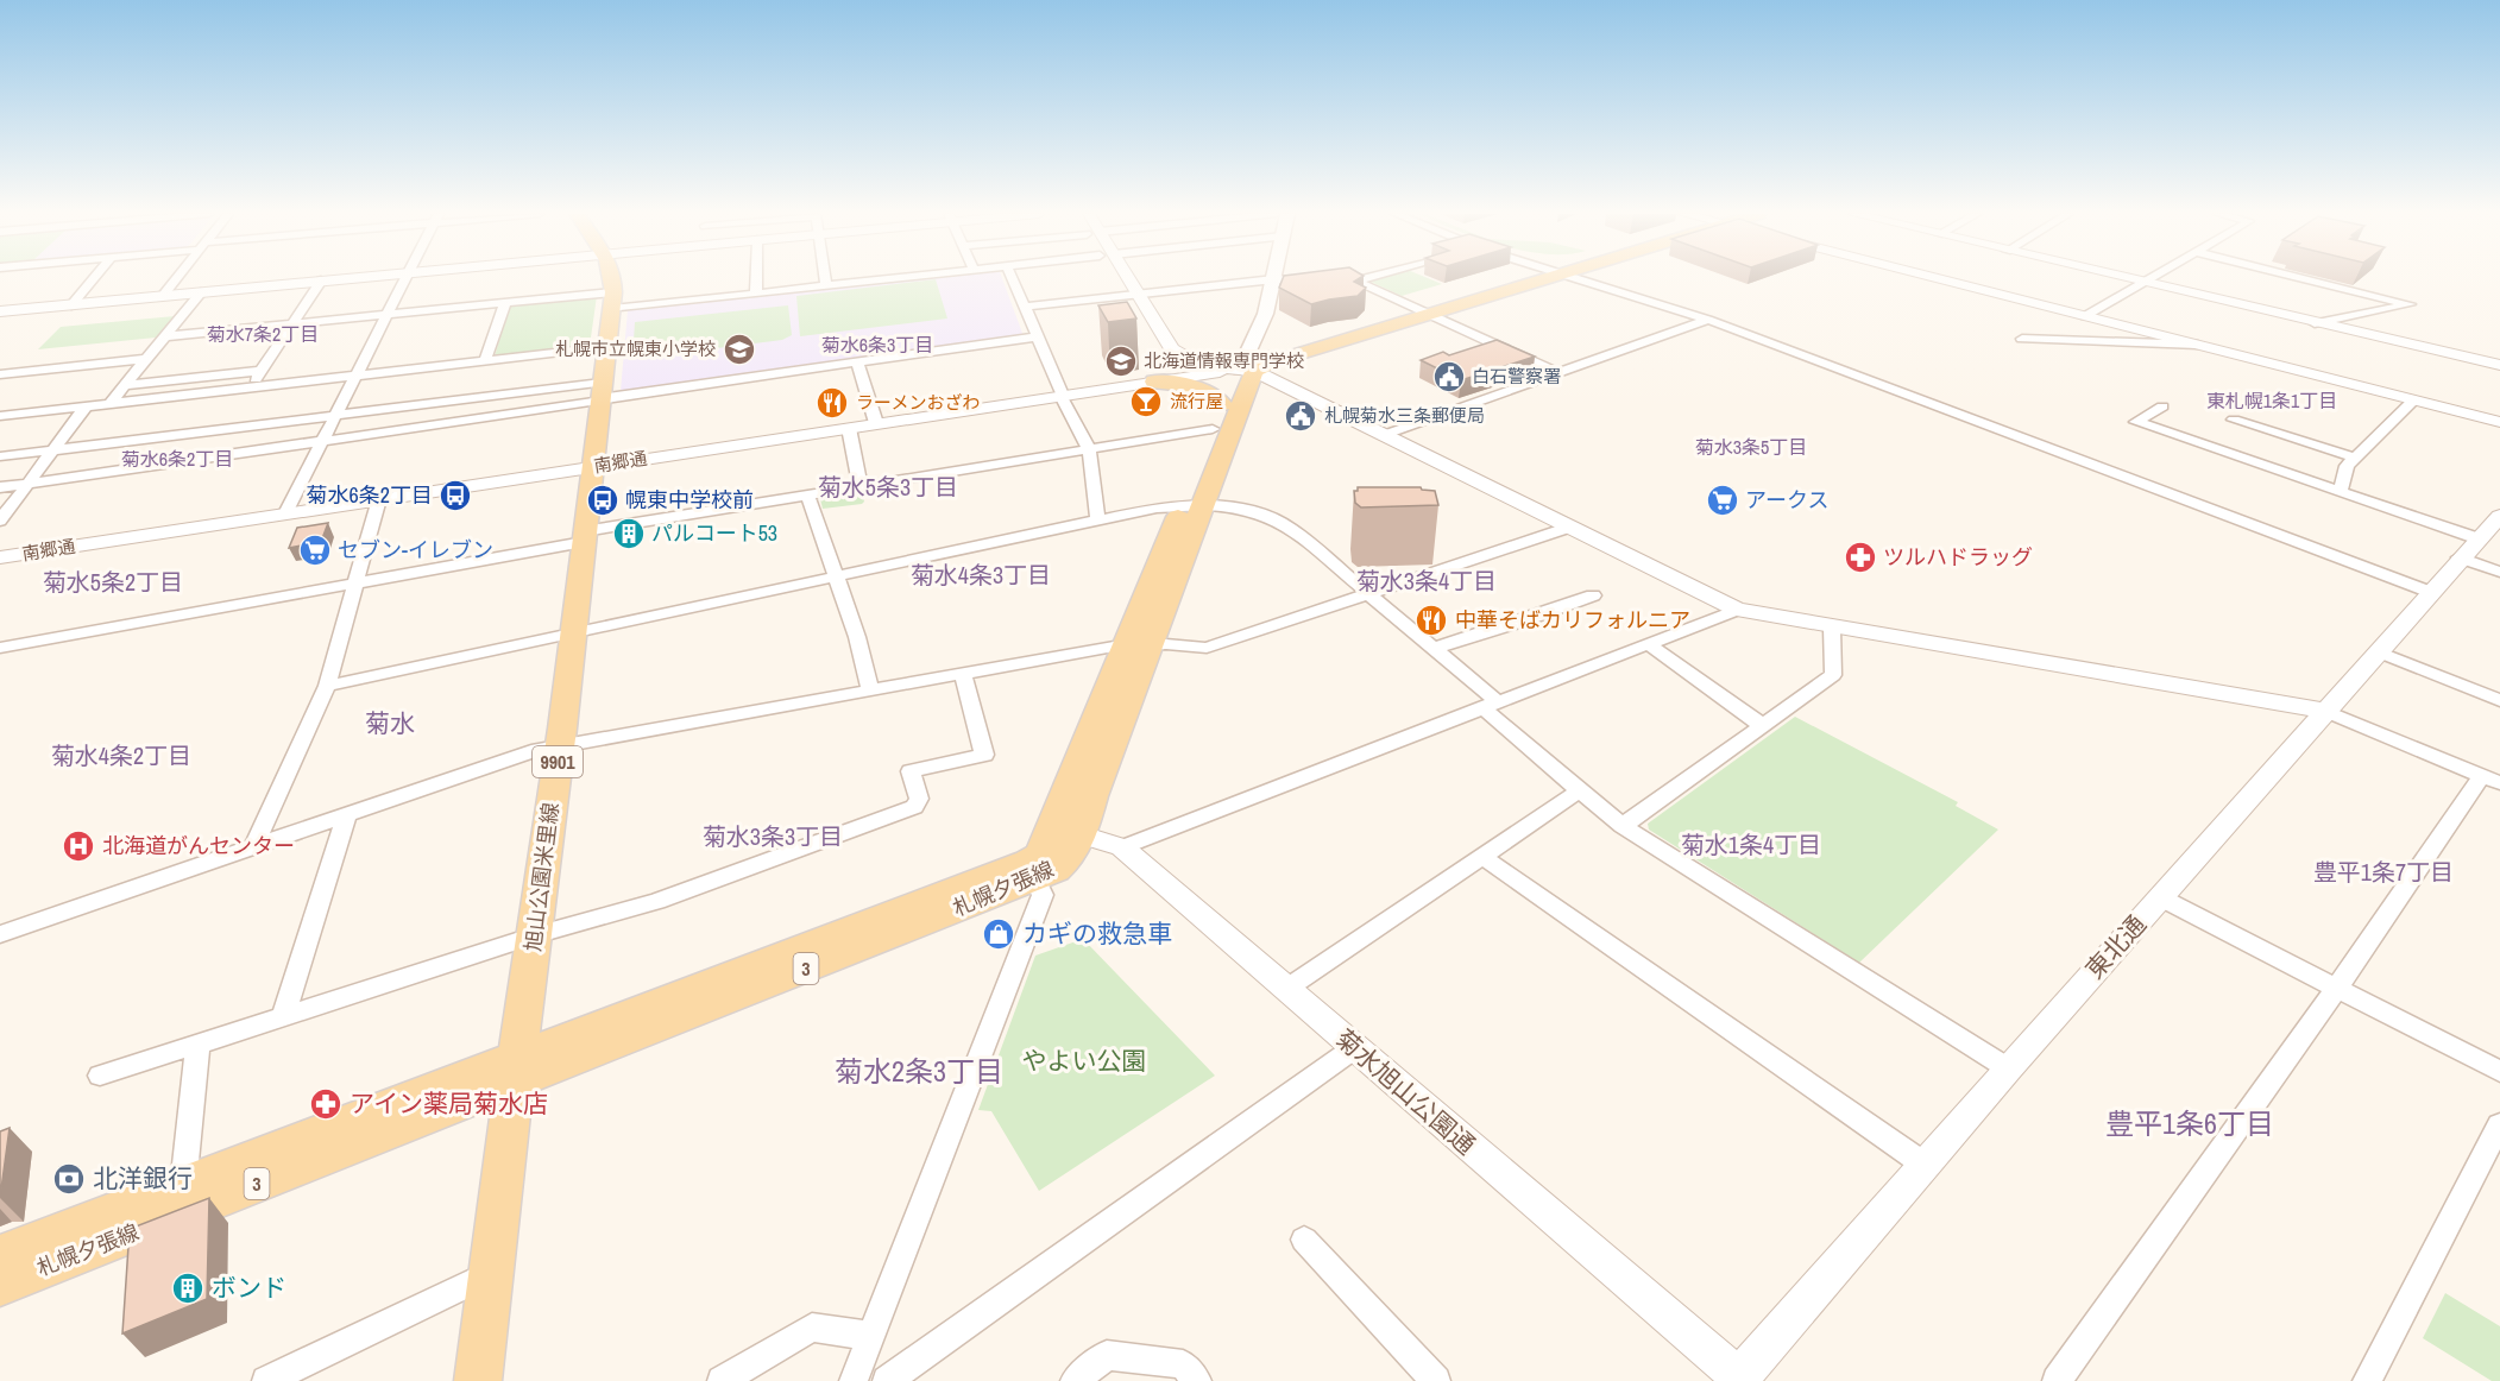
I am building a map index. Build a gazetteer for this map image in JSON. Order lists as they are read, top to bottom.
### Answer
{
  "streets": {
    "main road": [
      "9901",
      "旭山公園米里線",
      "札幌夕張線",
      "3"
    ],
    "street": ["南郷通", "東北通", "菊水旭山公園通"]
  },
  "crossings": [
    ["南郷通", "旭山公園米里線"],
    ["南郷通", "札幌夕張線"],
    ["旭山公園米里線", "札幌夕張線"],
    ["札幌夕張線", "菊水旭山公園通"],
    ["東北通", "菊水旭山公園通"]
  ],
  "districts": [
    "菊水7条2丁目",
    "菊水6条3丁目",
    "東札幌1条1丁目",
    "菊水3条5丁目",
    "菊水6条2丁目",
    "菊水5条3丁目",
    "菊水4条3丁目",
    "菊水3条4丁目",
    "菊水5条2丁目",
    "菊水",
    "菊水4条2丁目",
    "菊水3条3丁目",
    "菊水1条4丁目",
    "豊平1条7丁目",
    "菊水2条3丁目",
    "豊平1条6丁目"
  ],
  "parks": ["やよい公園"],
  "places": {
    "school or university": ["札幌市立幌東小学校", "北海道情報専門学校"],
    "public building": ["白石警察署", "札幌菊水三条郵便局"],
    "bar": ["流行屋"],
    "restaurant": ["ラーメンおざわ", "中華そばカリフォルニア"],
    "bus stop": ["菊水6条2丁目", "幌東中学校前"],
    "supermarket": ["アークス", "セブン-イレブン"],
    "building": ["パルコート53", "ボンド"],
    "pharmacy": ["ツルハドラッグ", "アイン薬局菊水店"],
    "hospital": ["北海道がんセンター"],
    "shop": ["カギの救急車"],
    "bank": ["北洋銀行"]
  }
}
